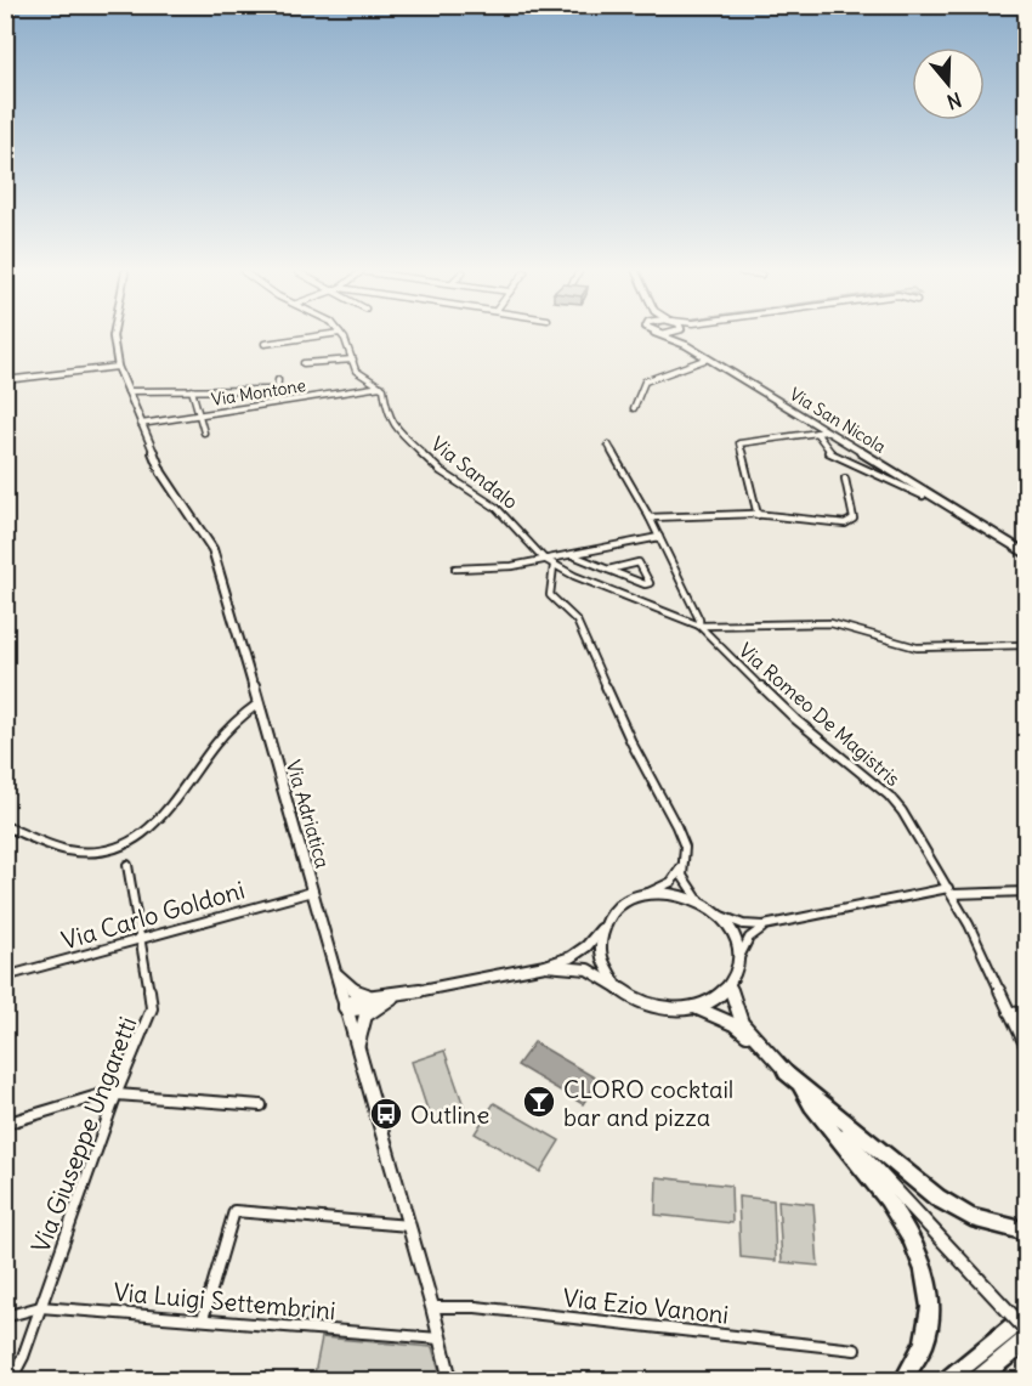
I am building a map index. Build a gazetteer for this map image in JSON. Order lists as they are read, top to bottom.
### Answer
{
  "streets": {
    "street": [
      "Via Montone",
      "Via San Nicola",
      "Via Sandalo",
      "Via Romeo De Magistris",
      "Via Adriatica",
      "Via Carlo Goldoni",
      "Via Giuseppe Ungaretti",
      "Via Luigi Settembrini",
      "Via Ezio Vanoni"
    ]
  },
  "crossings": [
    ["Via Montone", "Via Sandalo"],
    ["Via Montone", "Via Adriatica"],
    ["Via Sandalo", "Via Romeo De Magistris"],
    ["Via Adriatica", "Via Carlo Goldoni"],
    ["Via Adriatica", "Via Luigi Settembrini"],
    ["Via Adriatica", "Via Ezio Vanoni"],
    ["Via Carlo Goldoni", "Via Giuseppe Ungaretti"],
    ["Via Giuseppe Ungaretti", "Via Luigi Settembrini"]
  ],
  "places": {
    "bar": ["CLORO cocktail bar and pizza"],
    "bus stop": ["Outline"]
  },
  "north": "bottom"
}
